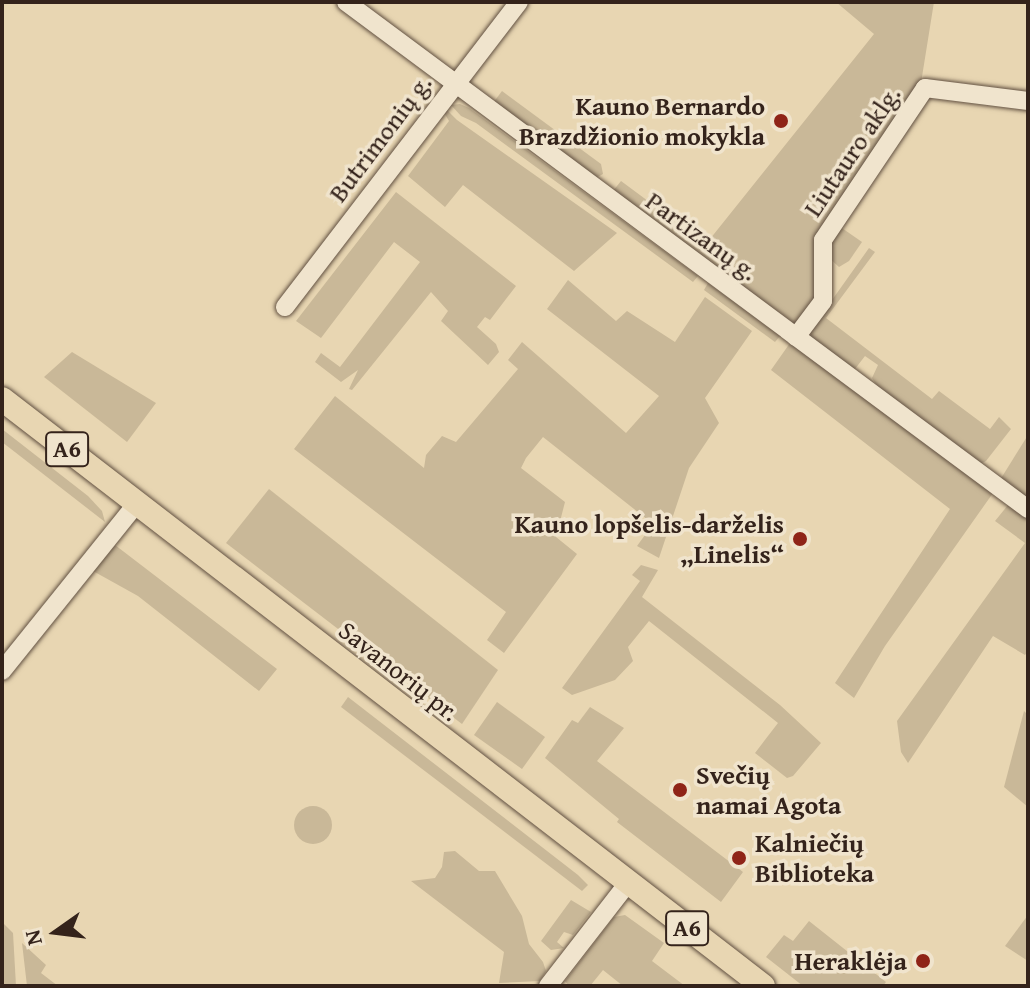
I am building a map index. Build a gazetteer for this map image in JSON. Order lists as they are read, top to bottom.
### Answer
{
  "streets": {
    "main road": ["A6", "Savanorių pr."],
    "street": ["Butrimonių g.", "Liutauro aklg.", "Partizanų g."]
  },
  "crossings": [
    ["Butrimonių g.", "Partizanų g."],
    ["Liutauro aklg.", "Partizanų g."]
  ],
  "places": [
    "Kauno Bernardo Brazdžionio mokykla",
    "Kauno lopšelis-darželis „Linelis“",
    "Svečių namai Agota",
    "Kalniečių Biblioteka",
    "Heraklėja"
  ],
  "north": "left"
}
